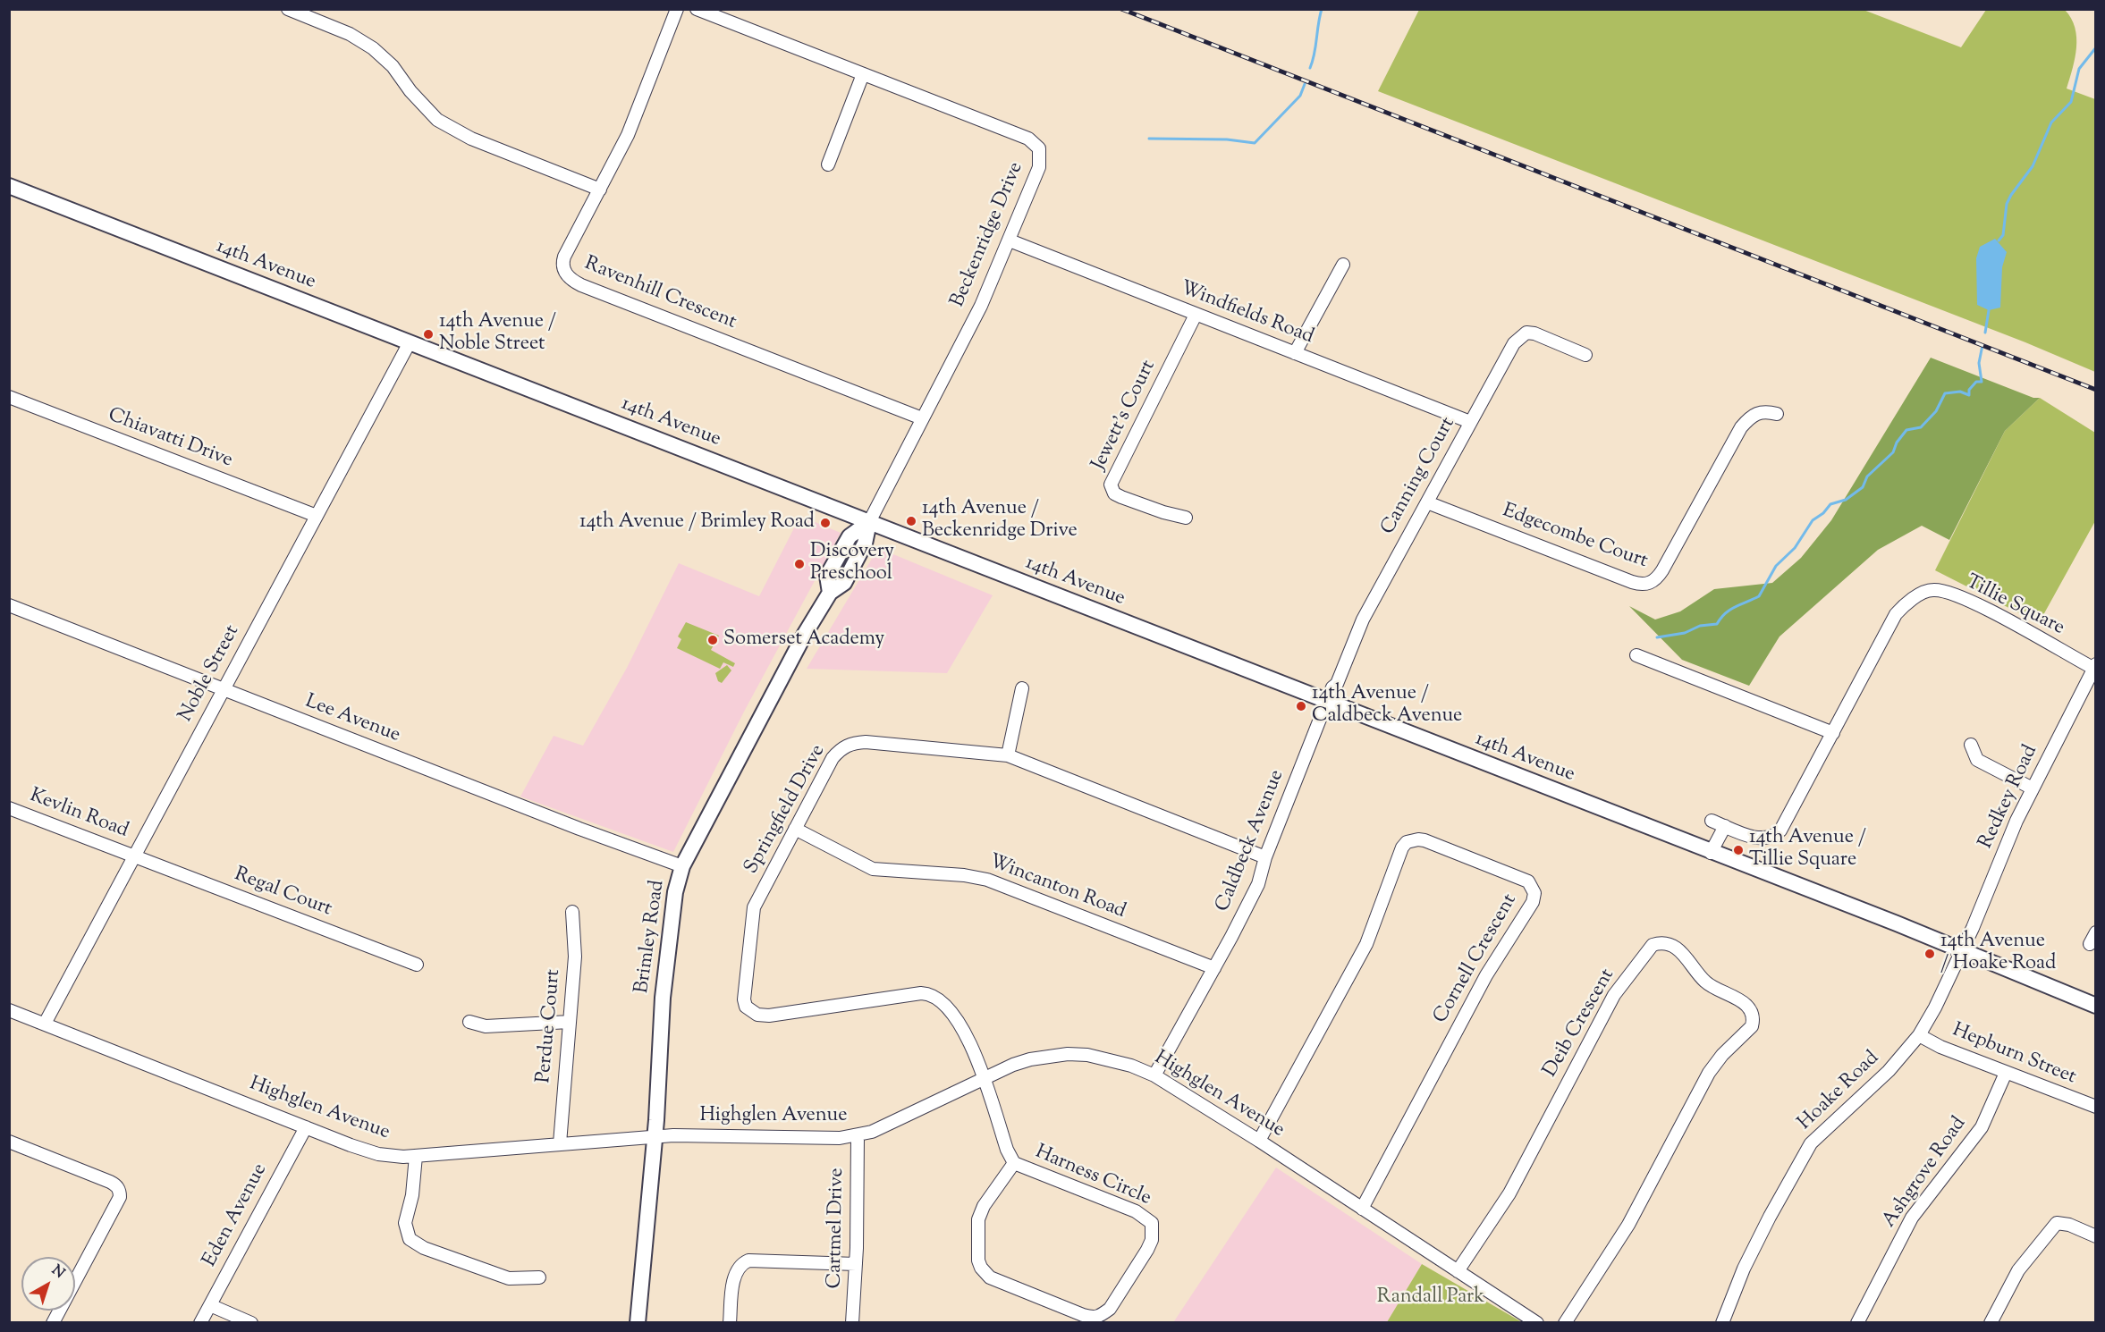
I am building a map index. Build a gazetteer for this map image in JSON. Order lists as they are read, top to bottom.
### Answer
{
  "streets": {
    "main road": ["14th Avenue", "Brimley Road"],
    "street": [
      "Beckenridge Drive",
      "Ravenhill Crescent",
      "Windfields Road",
      "Jewett's Court",
      "Chiavatti Drive",
      "Canning Court",
      "Edgecombe Court",
      "Tillie Square",
      "Noble Street",
      "Lee Avenue",
      "Redkey Road",
      "Springfield Drive",
      "Kevlin Road",
      "Caldbeck Avenue",
      "Wincanton Road",
      "Regal Court",
      "Cornell Crescent",
      "Deib Crescent",
      "Perdue Court",
      "Hepburn Street",
      "Hoake Road",
      "Highglen Avenue",
      "Ashgrove Road",
      "Harness Circle",
      "Eden Avenue",
      "Cartmel Drive"
    ]
  },
  "crossings": [
    ["Beckenridge Drive", "14th Avenue"],
    ["Beckenridge Drive", "Ravenhill Crescent"],
    ["Beckenridge Drive", "Windfields Road"],
    ["Beckenridge Drive", "Brimley Road"],
    ["14th Avenue", "Canning Court"],
    ["14th Avenue", "Noble Street"],
    ["14th Avenue", "Redkey Road"],
    ["14th Avenue", "Caldbeck Avenue"],
    ["14th Avenue", "Brimley Road"],
    ["14th Avenue", "Hoake Road"],
    ["Windfields Road", "Jewett's Court"],
    ["Windfields Road", "Canning Court"],
    ["Chiavatti Drive", "Noble Street"],
    ["Canning Court", "Edgecombe Court"],
    ["Canning Court", "Caldbeck Avenue"],
    ["Tillie Square", "Redkey Road"],
    ["Noble Street", "Lee Avenue"],
    ["Noble Street", "Kevlin Road"],
    ["Noble Street", "Regal Court"],
    ["Noble Street", "Highglen Avenue"],
    ["Lee Avenue", "Brimley Road"],
    ["Redkey Road", "Hoake Road"],
    ["Springfield Drive", "Caldbeck Avenue"],
    ["Springfield Drive", "Wincanton Road"],
    ["Springfield Drive", "Highglen Avenue"],
    ["Springfield Drive", "Harness Circle"],
    ["Kevlin Road", "Regal Court"],
    ["Caldbeck Avenue", "Wincanton Road"],
    ["Caldbeck Avenue", "Highglen Avenue"],
    ["Brimley Road", "Highglen Avenue"],
    ["Cornell Crescent", "Highglen Avenue"],
    ["Deib Crescent", "Highglen Avenue"],
    ["Perdue Court", "Highglen Avenue"],
    ["Hepburn Street", "Hoake Road"],
    ["Hepburn Street", "Ashgrove Road"],
    ["Highglen Avenue", "Harness Circle"],
    ["Highglen Avenue", "Eden Avenue"],
    ["Highglen Avenue", "Cartmel Drive"]
  ],
  "parks": ["Randall Park"],
  "places": [
    "14th Avenue / Noble Street",
    "14th Avenue / Beckenridge Drive",
    "14th Avenue / Brimley Road",
    "Discovery Preschool",
    "Somerset Academy",
    "14th Avenue / Caldbeck Avenue",
    "14th Avenue / Tillie Square",
    "14th Avenue / Hoake Road"
  ],
  "north": "top right"
}
